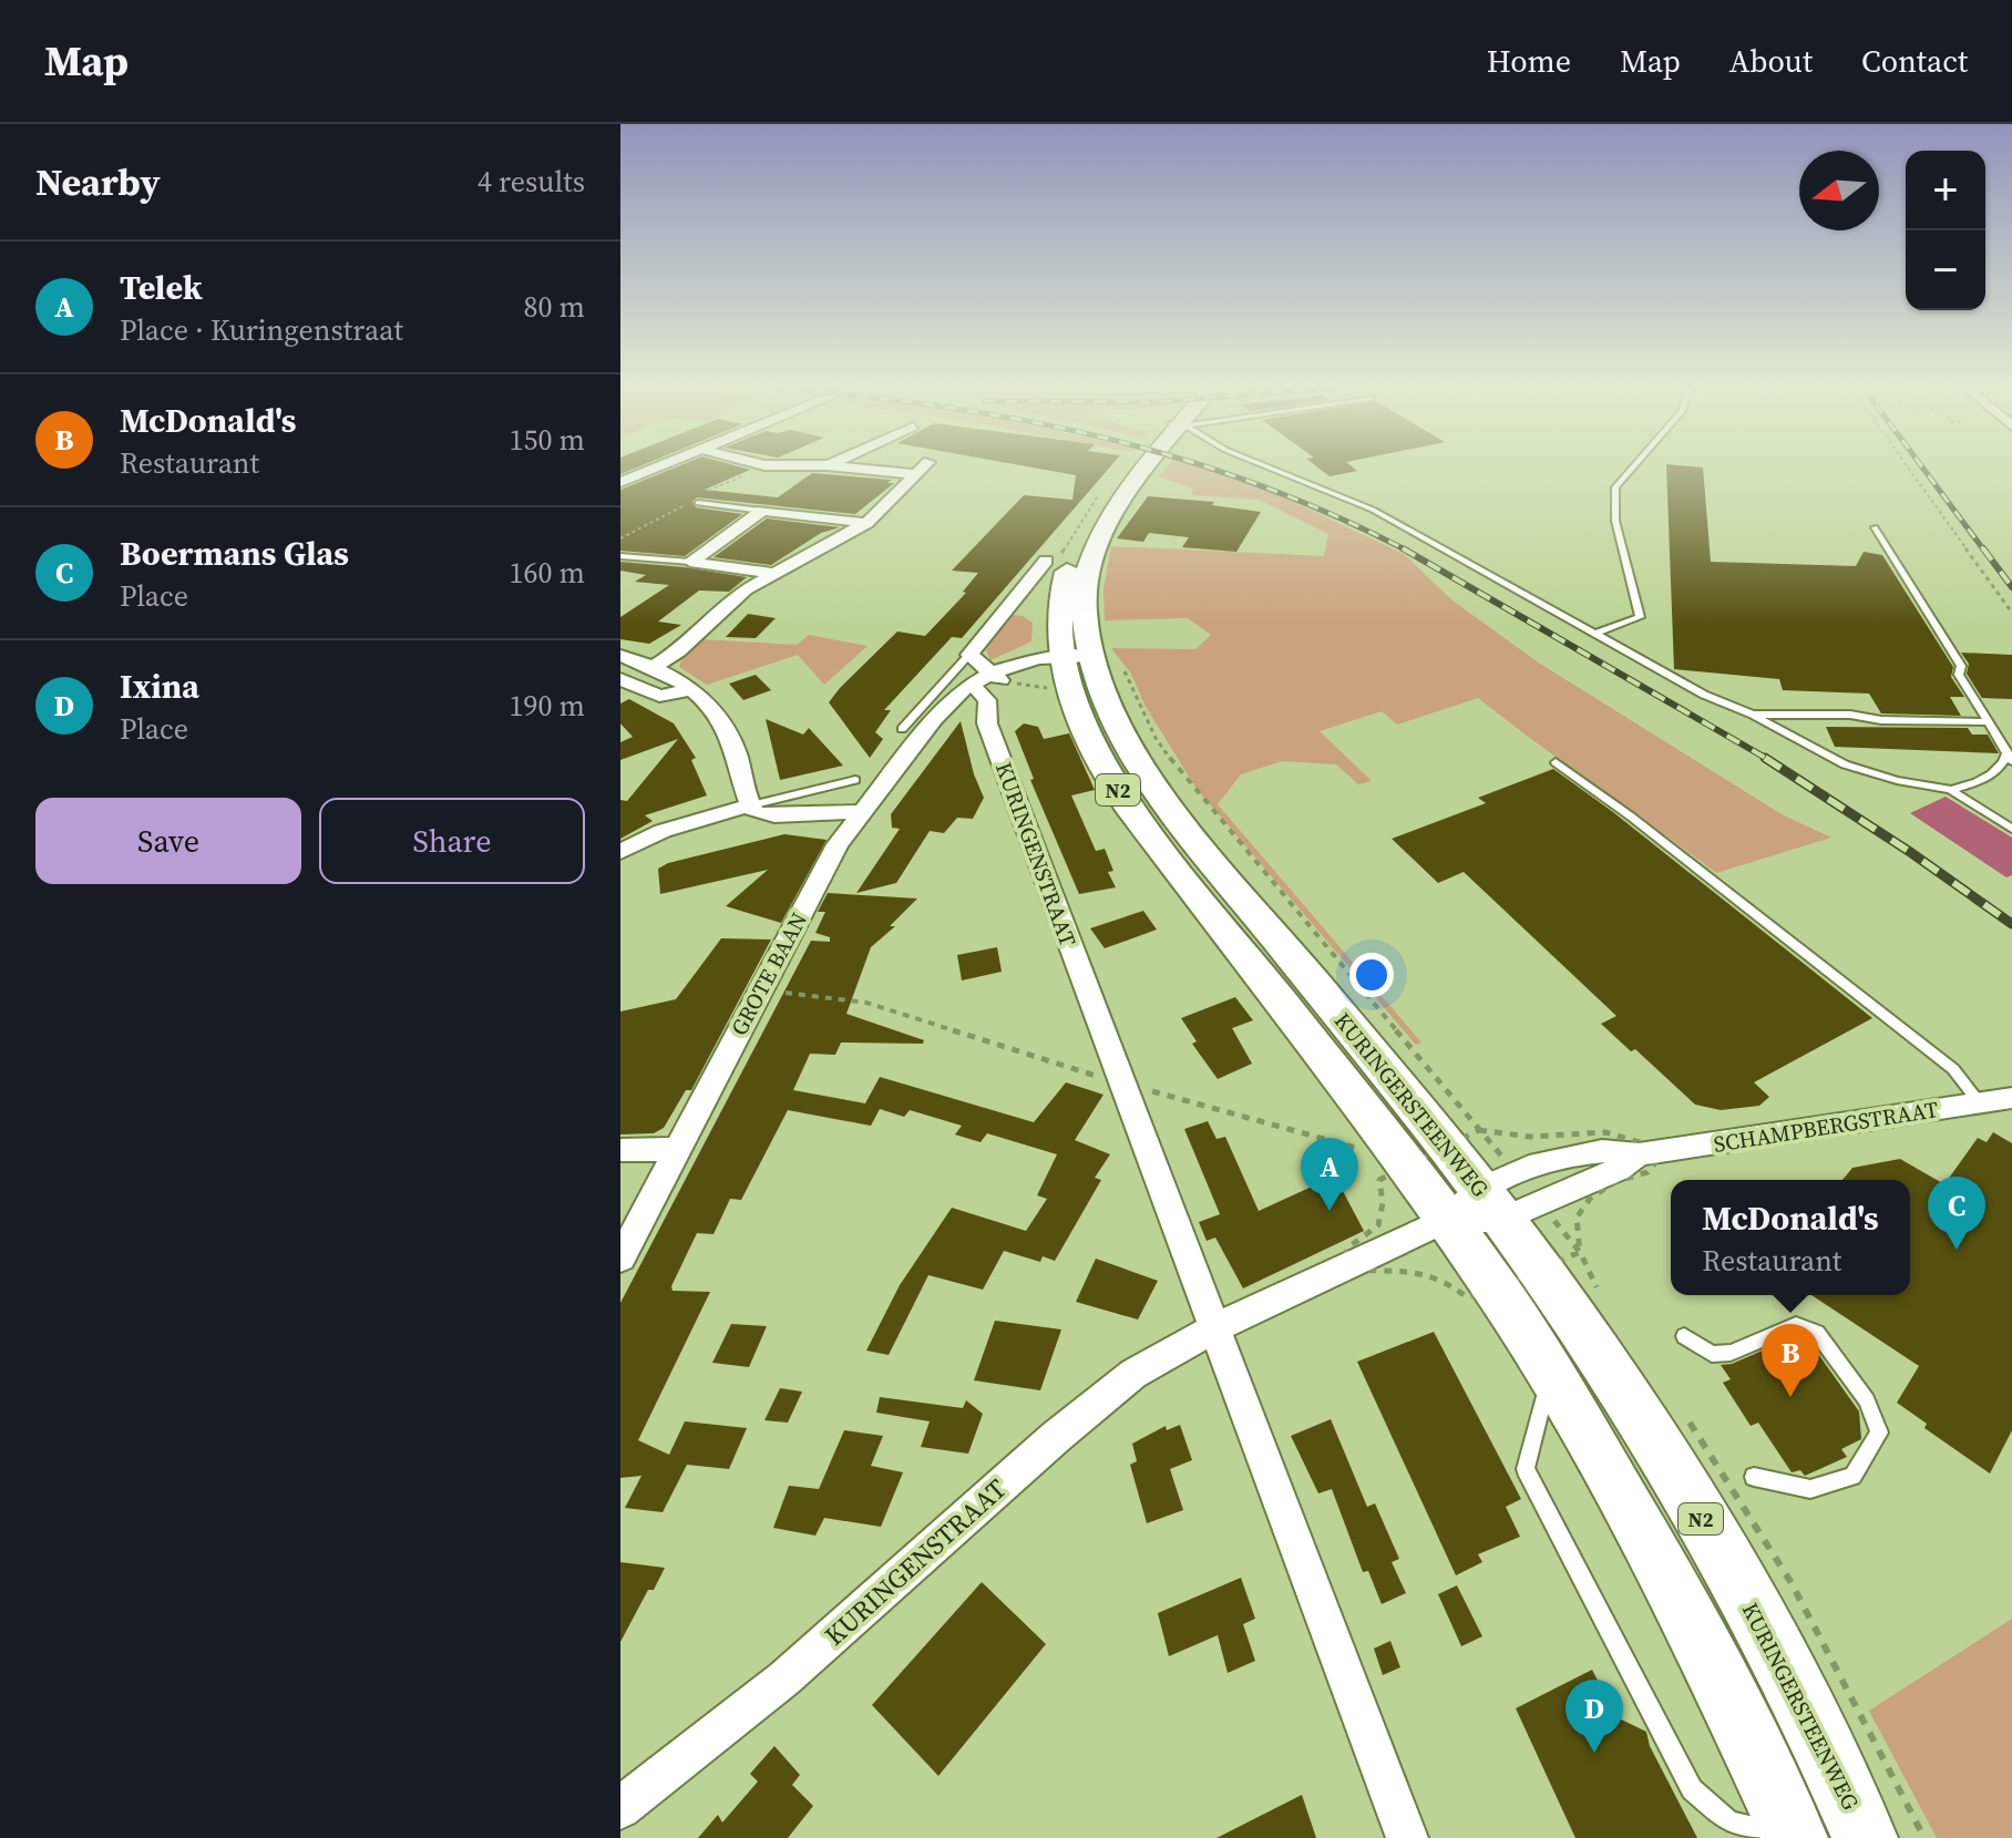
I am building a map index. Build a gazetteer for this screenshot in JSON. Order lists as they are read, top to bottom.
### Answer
{
  "streets": {
    "main road": ["N2", "KURINGERSTEENWEG"],
    "street": ["KURINGENSTRAAT", "GROTE BAAN", "SCHAMPBERGSTRAAT"]
  },
  "crossings": [
    ["KURINGENSTRAAT", "GROTE BAAN"],
    ["KURINGENSTRAAT", "KURINGERSTEENWEG"],
    ["KURINGENSTRAAT", "SCHAMPBERGSTRAAT"],
    ["GROTE BAAN", "KURINGERSTEENWEG"],
    ["KURINGERSTEENWEG", "SCHAMPBERGSTRAAT"]
  ],
  "north": "left",
  "page": {
    "header": "Map",
    "nav": [
      "Home",
      "Map",
      "About",
      "Contact"
    ],
    "heading": ["Nearby", "4 results"],
    "map_buttons": ["+", "−"],
    "list": [
      {
        "mark": "A",
        "name": "Telek",
        "note": "Place · Kuringenstraat",
        "value": "80 m"
      },
      {
        "mark": "B",
        "name": "McDonald's",
        "note": "Restaurant",
        "value": "150 m"
      },
      {
        "mark": "C",
        "name": "Boermans Glas",
        "note": "Place",
        "value": "160 m"
      },
      {
        "mark": "D",
        "name": "Ixina",
        "note": "Place",
        "value": "190 m"
      }
    ],
    "buttons": ["Save", "Share"],
    "pins": [
      "A",
      "C",
      "B",
      "D"
    ],
    "popup": ["McDonald's", "Restaurant"]
  }
}
